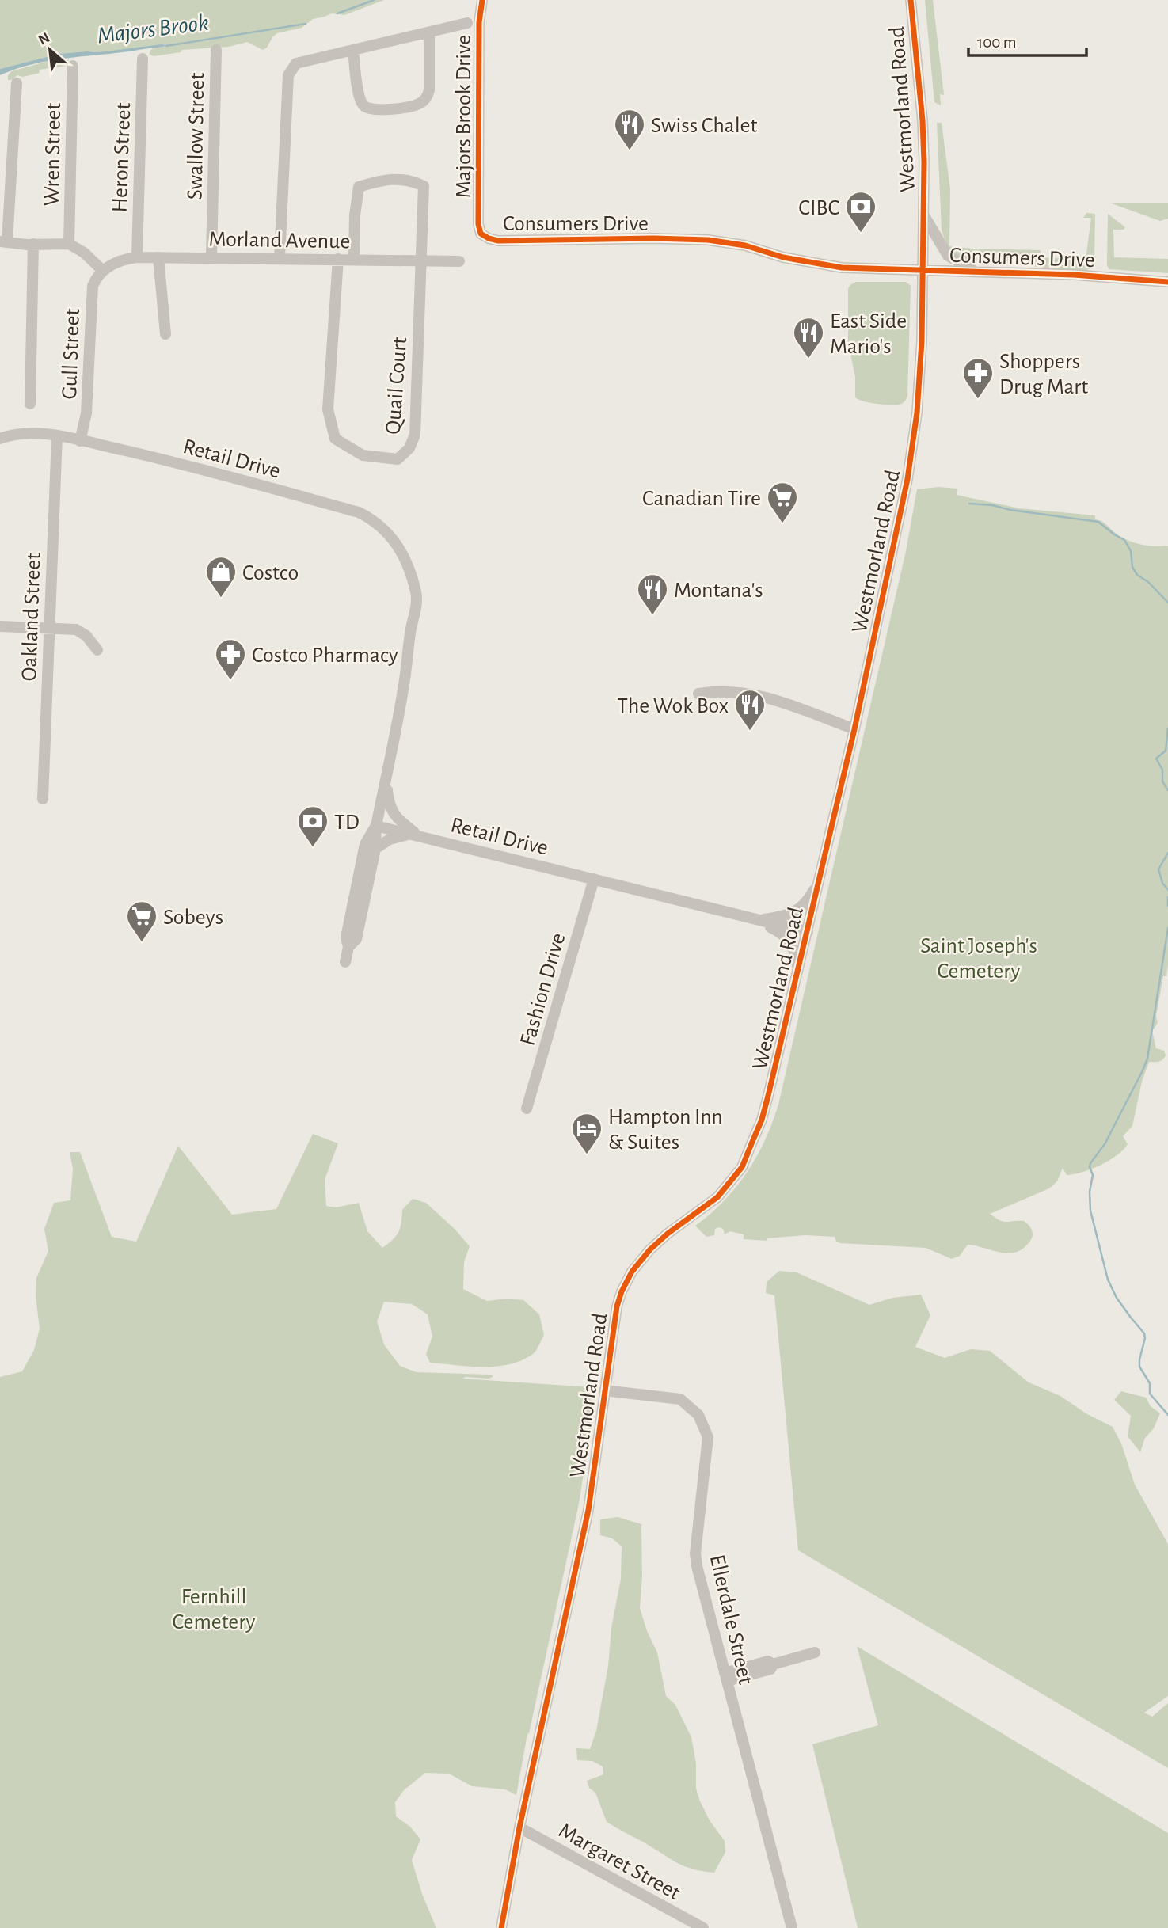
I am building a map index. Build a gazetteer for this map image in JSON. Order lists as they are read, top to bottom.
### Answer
{
  "streets": {
    "street": [
      "Westmorland Road",
      "Majors Brook Drive",
      "Swallow Street",
      "Wren Street",
      "Heron Street",
      "Consumers Drive",
      "Morland Avenue",
      "Gull Street",
      "Quail Court",
      "Retail Drive",
      "Oakland Street",
      "Fashion Drive",
      "Ellerdale Street",
      "Margaret Street"
    ]
  },
  "crossings": [
    ["Westmorland Road", "Consumers Drive"],
    ["Westmorland Road", "Retail Drive"],
    ["Westmorland Road", "Ellerdale Street"],
    ["Westmorland Road", "Margaret Street"],
    ["Majors Brook Drive", "Consumers Drive"],
    ["Swallow Street", "Morland Avenue"],
    ["Heron Street", "Morland Avenue"],
    ["Morland Avenue", "Gull Street"],
    ["Morland Avenue", "Quail Court"],
    ["Gull Street", "Retail Drive"],
    ["Retail Drive", "Oakland Street"],
    ["Retail Drive", "Fashion Drive"]
  ],
  "water": ["Majors Brook"],
  "parks": ["Saint Joseph's Cemetery", "Fernhill Cemetery"],
  "places": {
    "restaurant": [
      "Swiss Chalet",
      "East Side Mario's",
      "Montana's",
      "The Wok Box"
    ],
    "bank": ["CIBC", "TD"],
    "pharmacy": ["Shoppers Drug Mart", "Costco Pharmacy"],
    "supermarket": ["Canadian Tire", "Sobeys"],
    "shop": ["Costco"],
    "hotel": ["Hampton Inn & Suites"]
  },
  "scale_bar": "100 m",
  "north": "top left"
}
